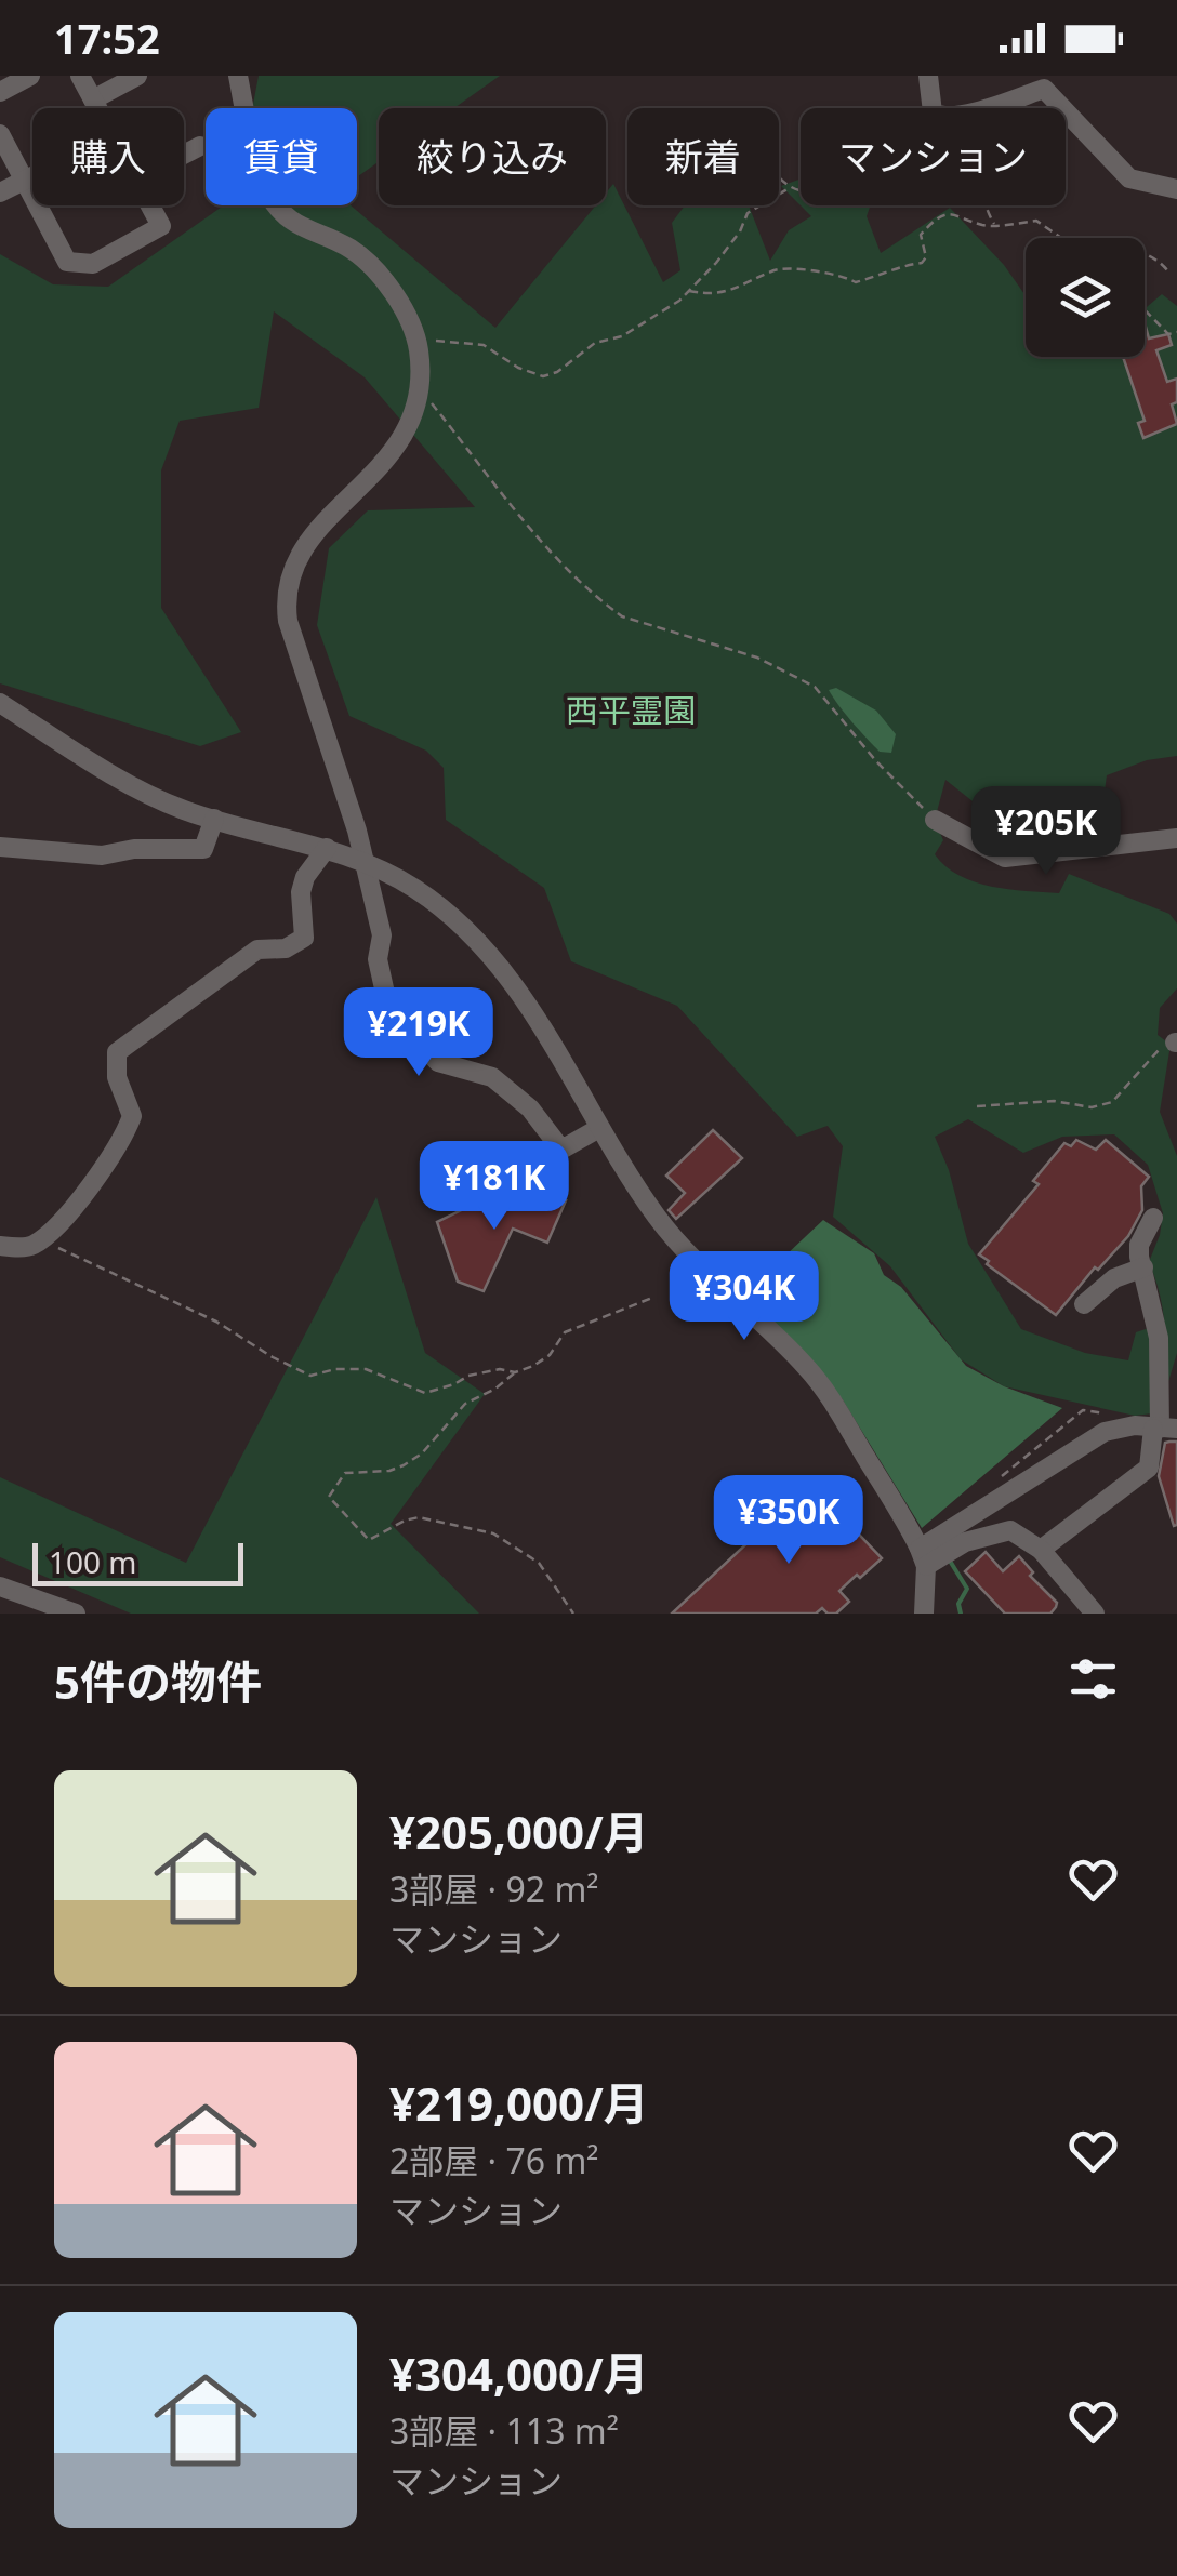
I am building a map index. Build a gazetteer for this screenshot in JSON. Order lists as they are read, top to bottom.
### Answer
{
  "parks": ["西平霊園"],
  "scale_bar": "100 m",
  "page": {
    "status": "17:52",
    "chip": [
      "購入",
      "賃貸",
      "絞り込み",
      "新着",
      "マンション"
    ],
    "price": [
      "¥205K",
      "¥219K",
      "¥181K",
      "¥304K",
      "¥350K"
    ],
    "scale": "100 m",
    "heading": "5件の物件",
    "list": [
      {
        "name": "¥205,000/月",
        "note": "3部屋 · 92 m² · マンション"
      },
      {
        "name": "¥219,000/月",
        "note": "2部屋 · 76 m² · マンション"
      },
      {
        "name": "¥304,000/月",
        "note": "3部屋 · 113 m² · マンション"
      }
    ]
  }
}
